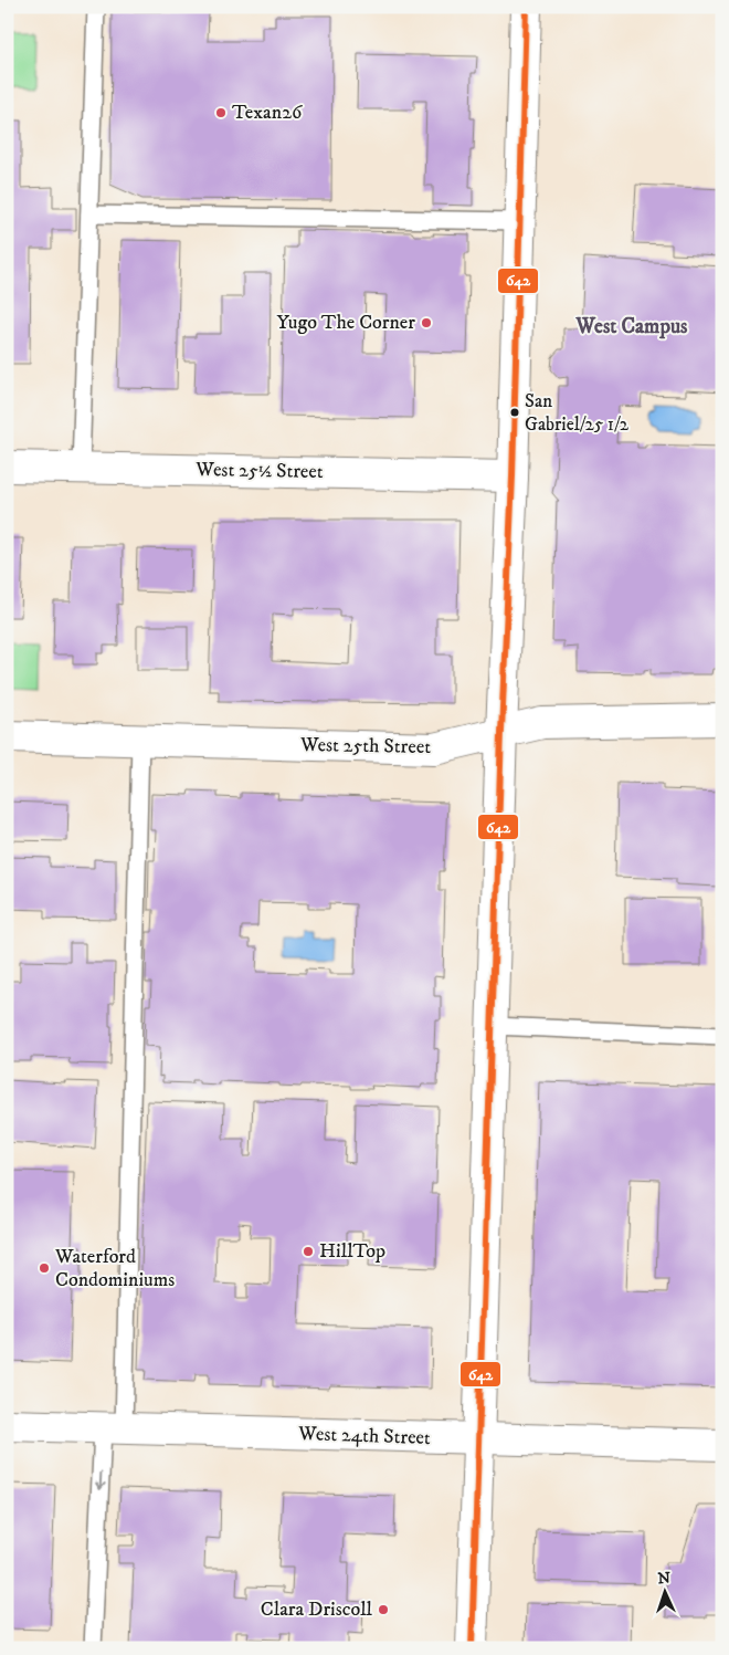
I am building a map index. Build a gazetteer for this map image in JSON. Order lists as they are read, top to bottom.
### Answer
{
  "streets": {
    "street": ["West 25½ Street", "West 25th Street", "West 24th Street"]
  },
  "districts": ["West Campus"],
  "places": [
    "Texan26",
    "Yugo The Corner",
    "San Gabriel/25 1/2",
    "HillTop",
    "Waterford Condominiums",
    "Clara Driscoll"
  ],
  "lines": ["transit line 642"],
  "north": "top"
}
